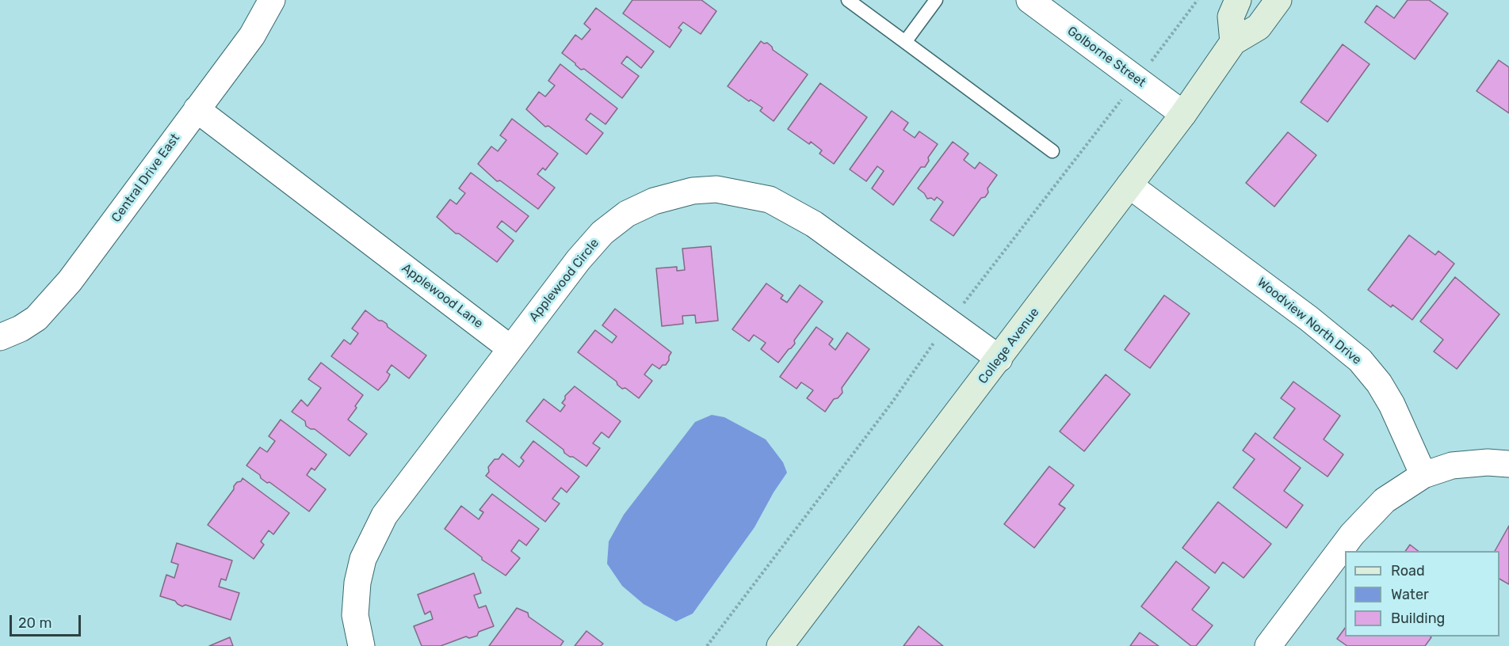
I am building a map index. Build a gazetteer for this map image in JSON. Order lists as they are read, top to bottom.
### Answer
{
  "streets": {
    "main road": ["College Avenue"],
    "street": [
      "Golborne Street",
      "Central Drive East",
      "Applewood Circle",
      "Applewood Lane",
      "Woodview North Drive"
    ]
  },
  "crossings": [
    ["Golborne Street", "College Avenue"],
    ["Central Drive East", "Applewood Lane"],
    ["Applewood Circle", "Applewood Lane"],
    ["Applewood Circle", "College Avenue"],
    ["Woodview North Drive", "College Avenue"]
  ],
  "legend": ["Road", "Water", "Building"],
  "scale_bar": "20 m"
}
